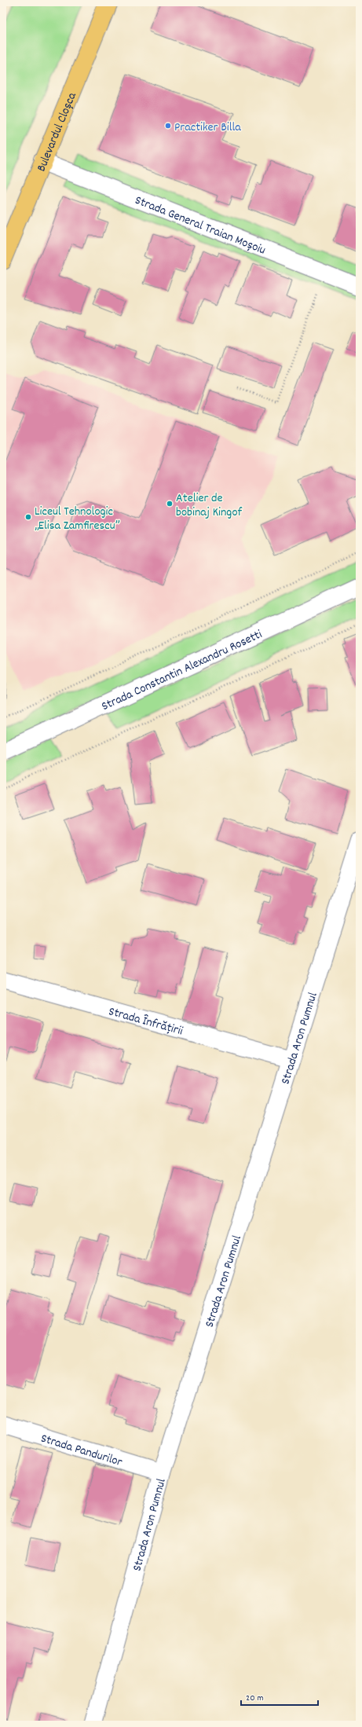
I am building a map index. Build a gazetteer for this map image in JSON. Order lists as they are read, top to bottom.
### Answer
{
  "streets": {
    "main road": ["Bulevardul Cloșca"],
    "street": [
      "Strada General Traian Moșoiu",
      "Strada Constantin Alexandru Rosetti",
      "Strada Înfrățirii",
      "Strada Aron Pumnul",
      "Strada Pandurilor"
    ]
  },
  "crossings": [
    ["Bulevardul Cloșca", "Strada General Traian Moșoiu"],
    ["Strada Înfrățirii", "Strada Aron Pumnul"],
    ["Strada Aron Pumnul", "Strada Pandurilor"]
  ],
  "places": ["Practiker Billa", "Atelier de bobinaj Kingof", "Liceul Tehnologic „Elisa Zamfirescu”"],
  "scale_bar": "20 m"
}
